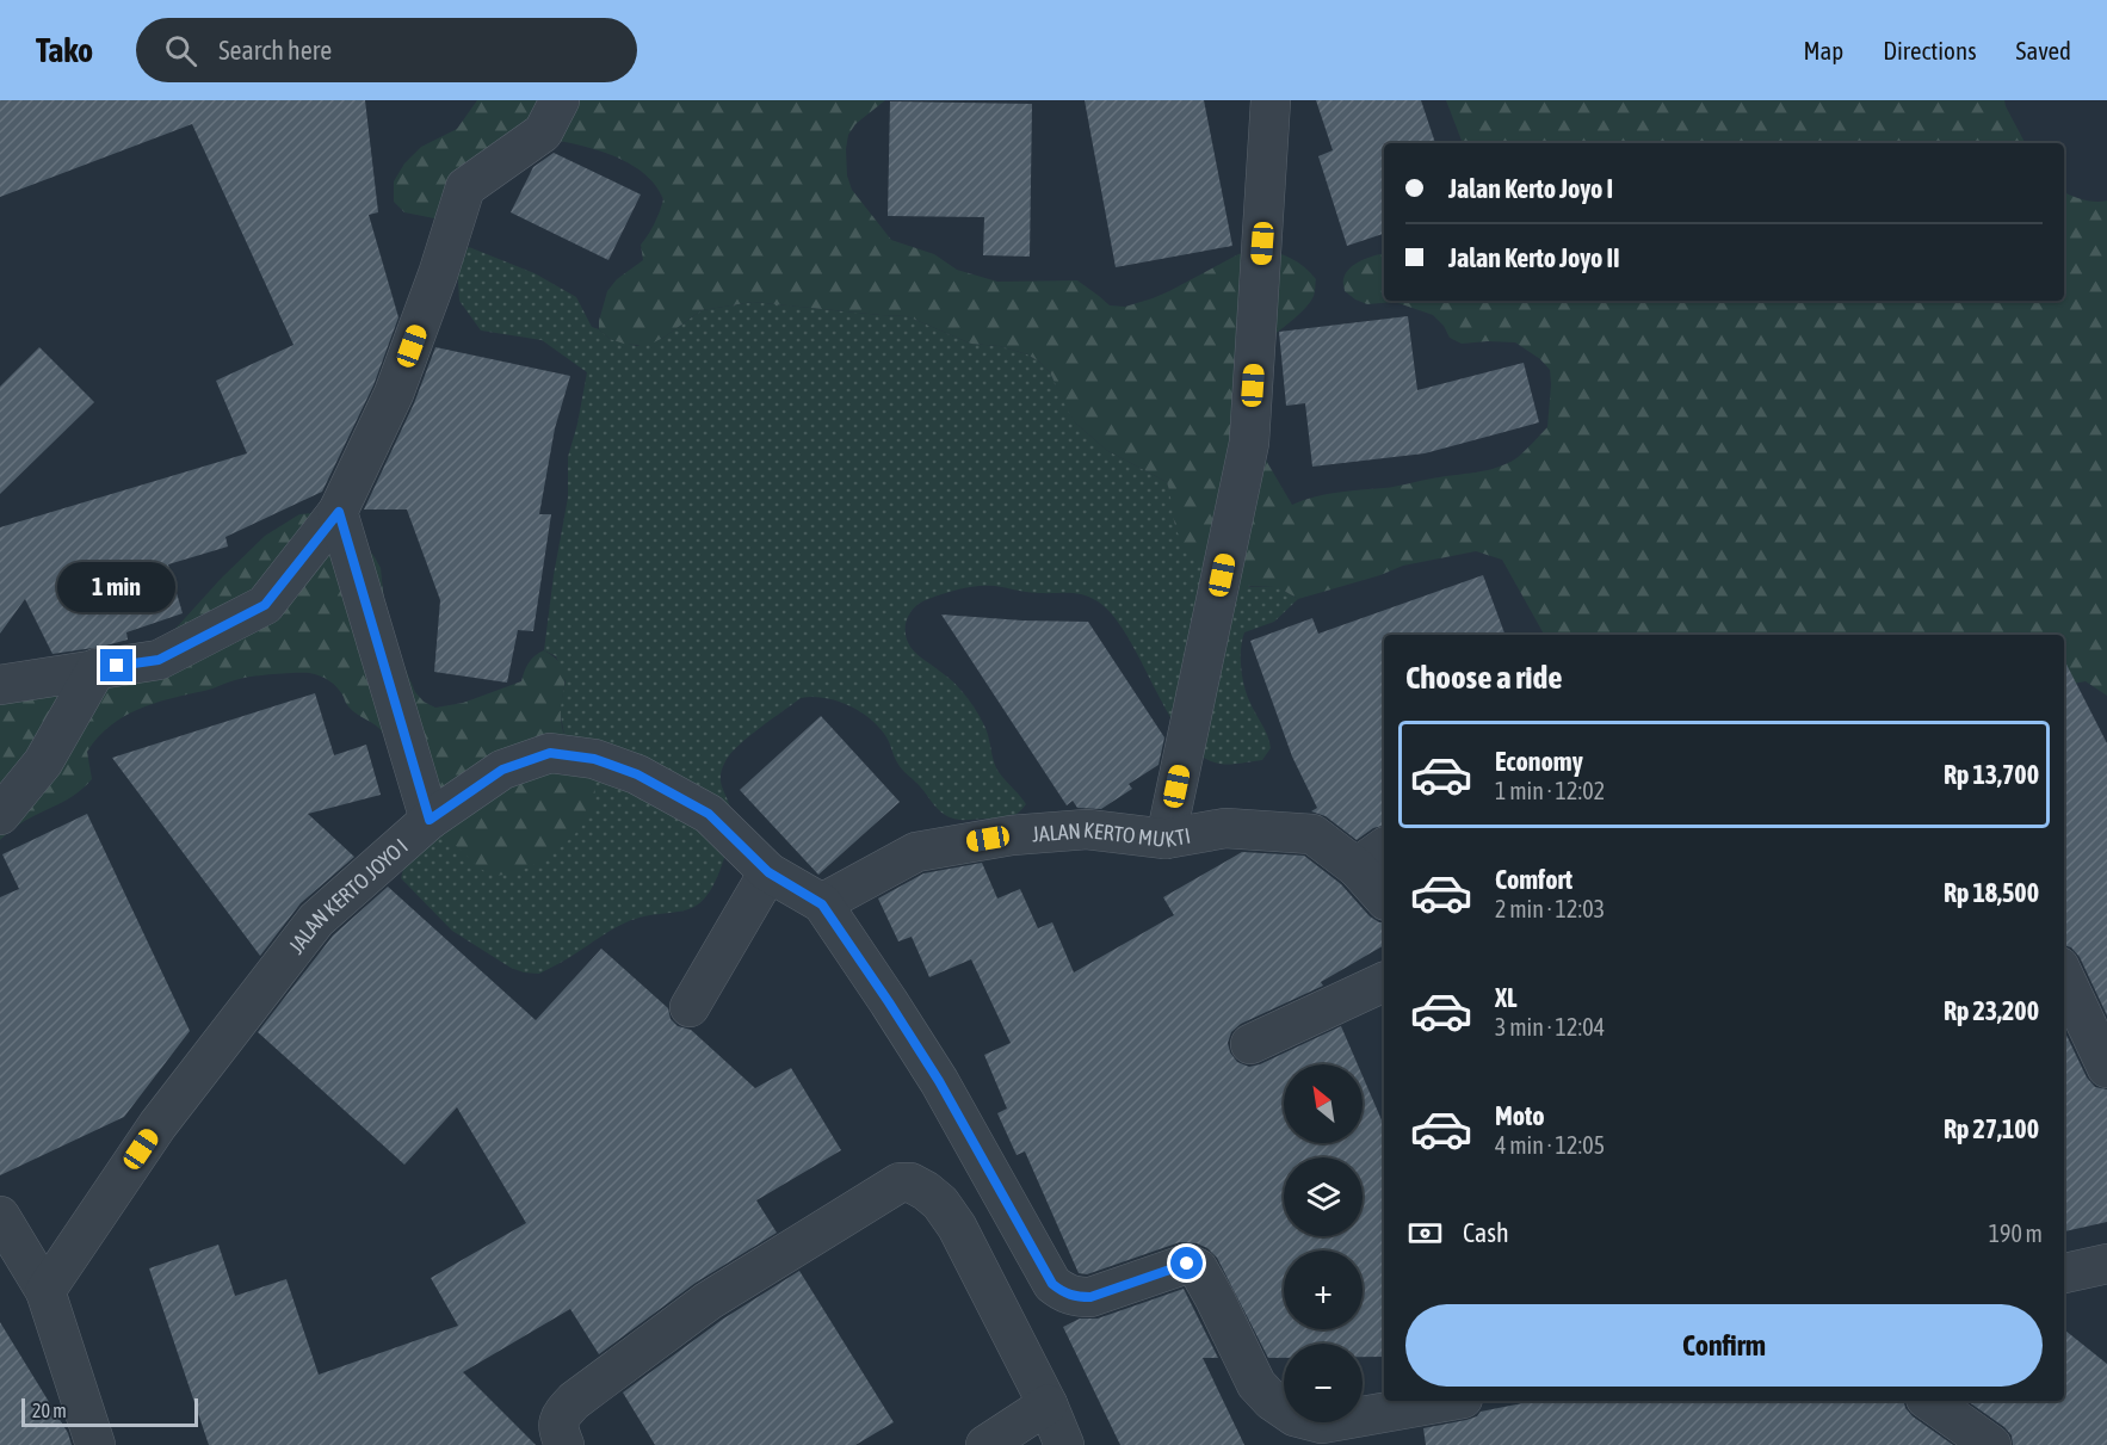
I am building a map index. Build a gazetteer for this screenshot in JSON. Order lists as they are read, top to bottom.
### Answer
{
  "streets": {
    "street": ["JALAN KERTO MUKTI", "JALAN KERTO JOYO I"]
  },
  "crossings": [
    ["JALAN KERTO MUKTI", "JALAN KERTO JOYO I"]
  ],
  "scale_bar": "20 m",
  "north": "top left",
  "page": {
    "header": "Tako",
    "search": "Search here",
    "nav": ["Map", "Directions", "Saved"],
    "banner": ["Jalan Kerto Joyo I", "Jalan Kerto Joyo II"],
    "bubble": "1 min",
    "heading": "Choose a ride",
    "list": [
      {
        "name": "Economy",
        "note": "1 min · 12:02",
        "value": "Rp 13,700"
      },
      {
        "name": "Comfort",
        "note": "2 min · 12:03",
        "value": "Rp 18,500"
      },
      {
        "name": "XL",
        "note": "3 min · 12:04",
        "value": "Rp 23,200"
      },
      {
        "name": "Moto",
        "note": "4 min · 12:05",
        "value": "Rp 27,100"
      }
    ],
    "map_buttons": ["+", "−"],
    "pay": ["Cash", "190 m"],
    "buttons": "Confirm",
    "scale": "20 m"
  }
}
